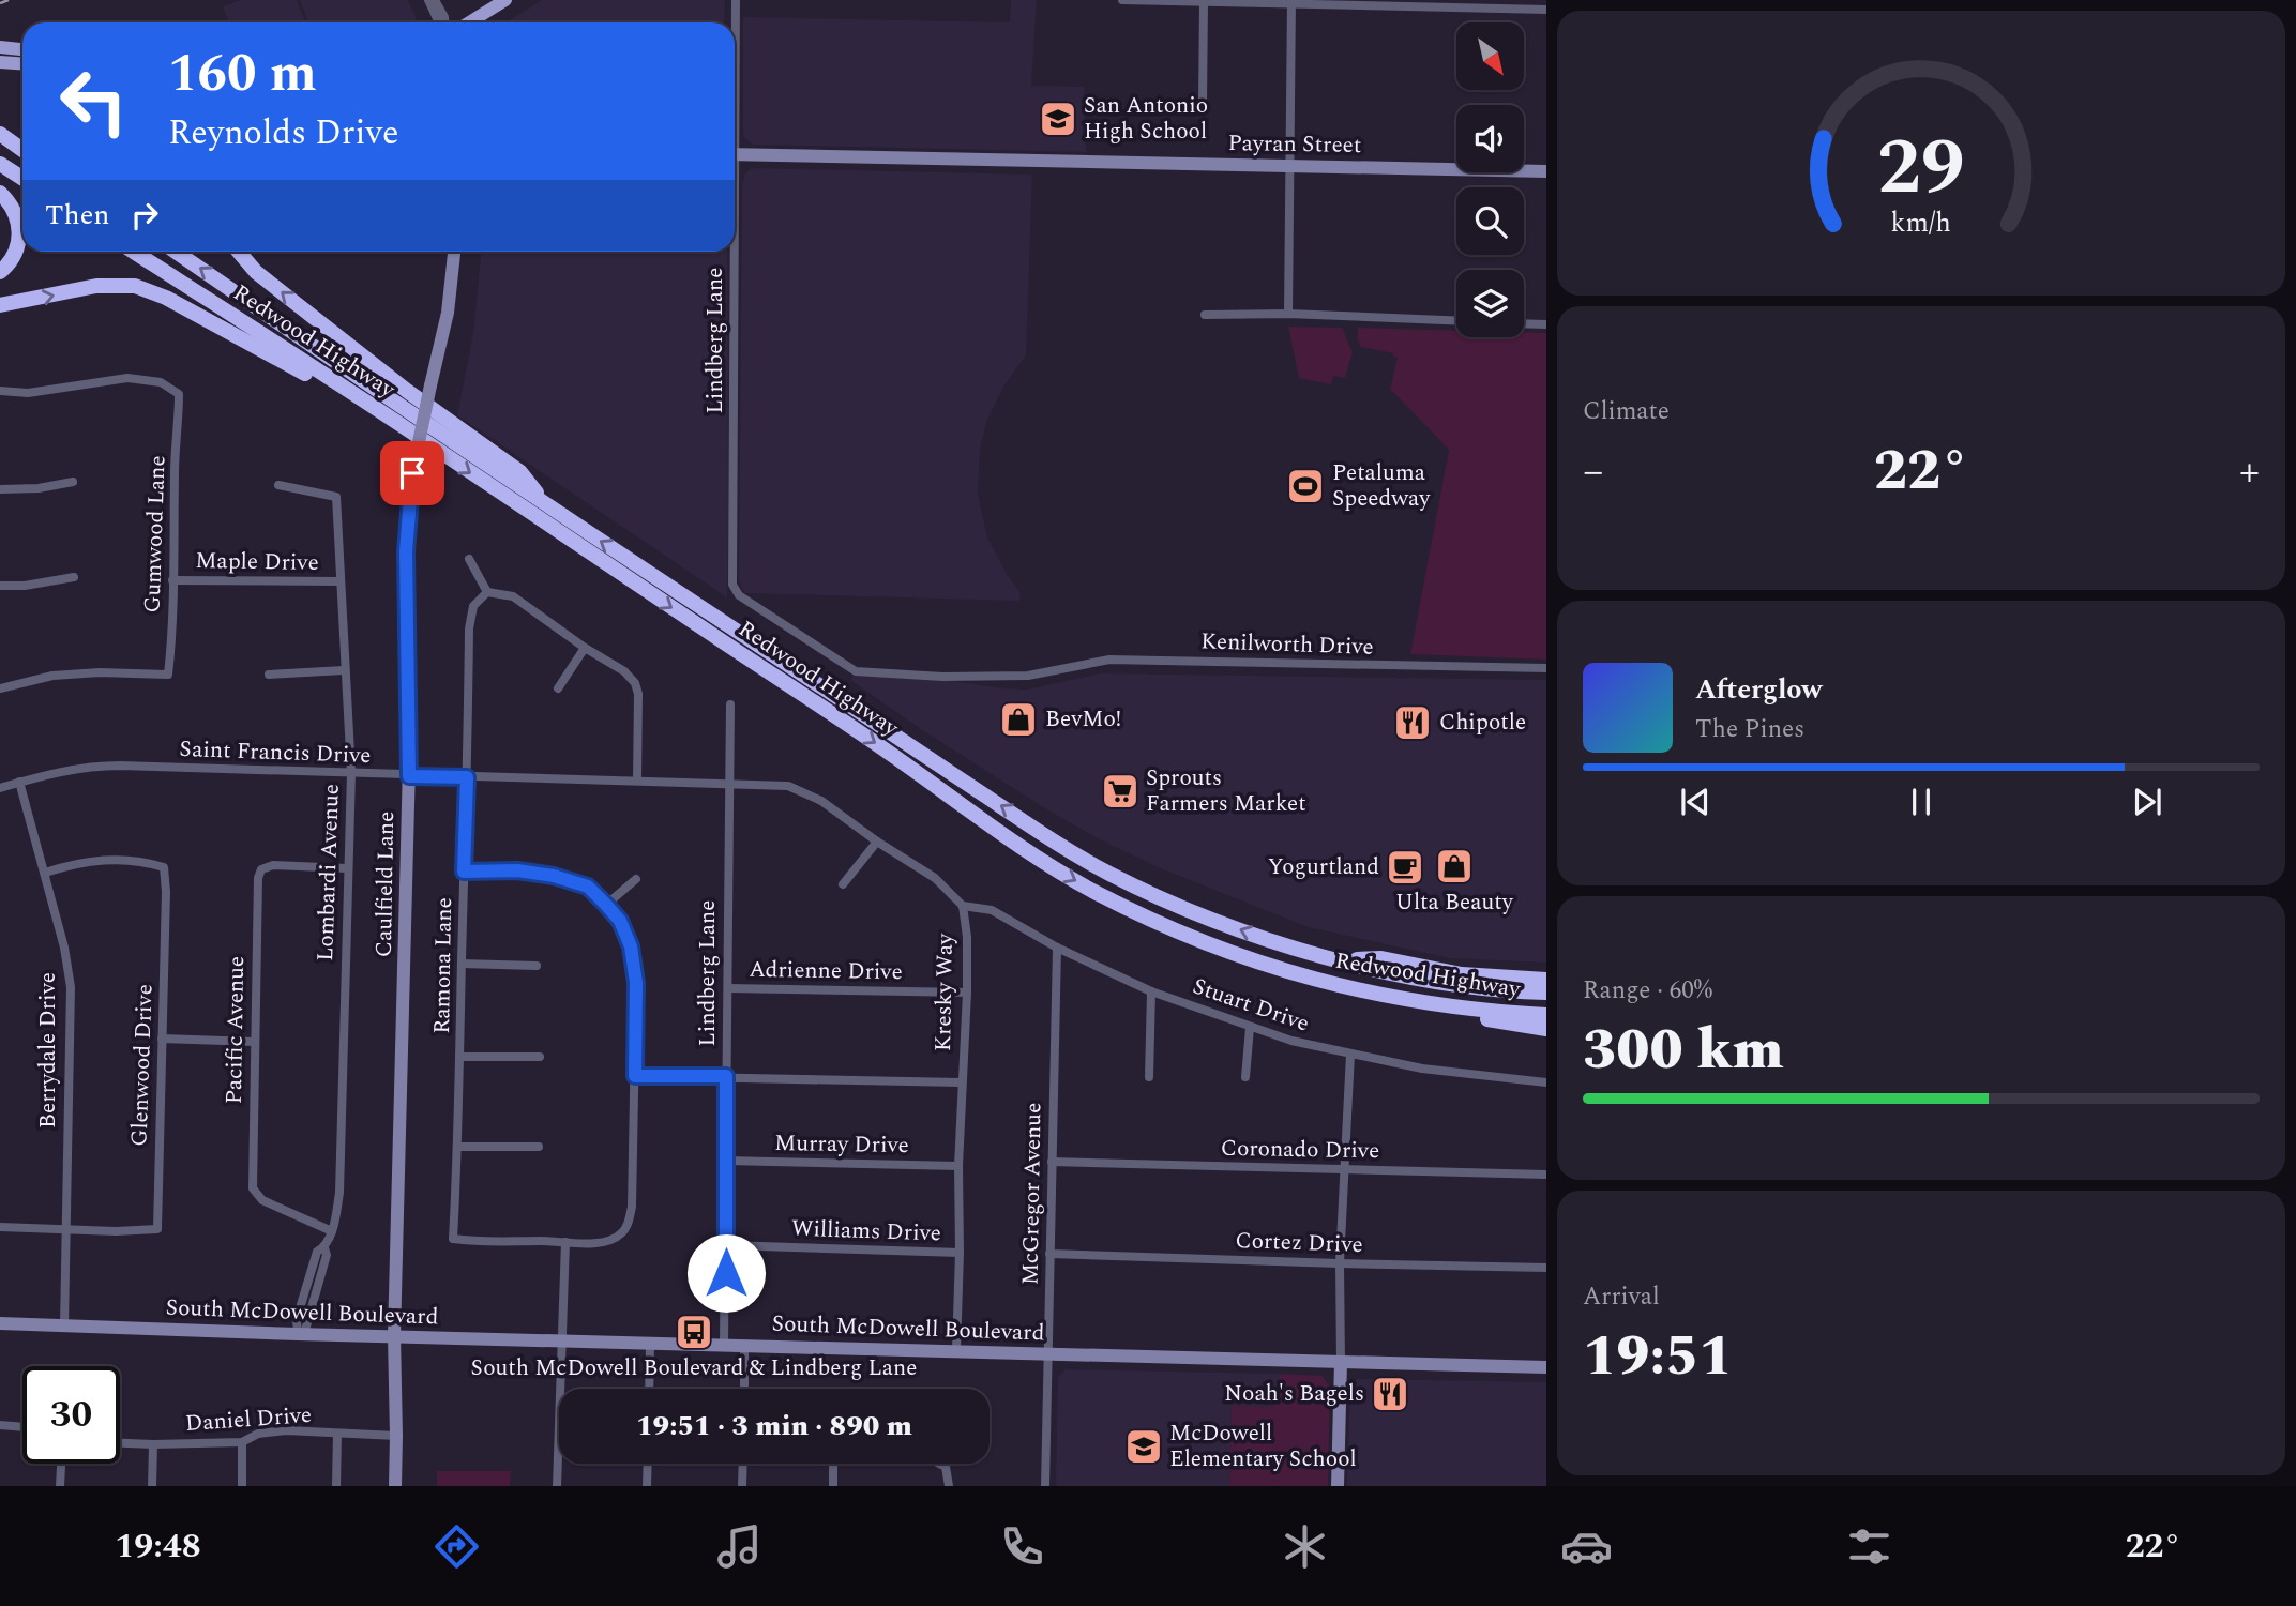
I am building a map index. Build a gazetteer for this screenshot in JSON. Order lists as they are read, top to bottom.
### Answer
{
  "streets": {
    "highway": ["Redwood Highway"],
    "main road": ["Payran Street", "Caulfield Lane", "South McDowell Boulevard"],
    "street": [
      "Lindberg Lane",
      "Gumwood Lane",
      "Maple Drive",
      "Kenilworth Drive",
      "Saint Francis Drive",
      "Lombardi Avenue",
      "Ramona Lane",
      "Adrienne Drive",
      "Kresky Way",
      "Stuart Drive",
      "Pacific Avenue",
      "Berrydale Drive",
      "Glenwood Drive",
      "Murray Drive",
      "Coronado Drive",
      "McGregor Avenue",
      "Williams Drive",
      "Cortez Drive",
      "Daniel Drive"
    ]
  },
  "crossings": [
    ["Lindberg Lane", "Kenilworth Drive"],
    ["Lindberg Lane", "Saint Francis Drive"],
    ["Lindberg Lane", "Adrienne Drive"],
    ["Lindberg Lane", "Kresky Way"],
    ["Lindberg Lane", "Murray Drive"],
    ["Lindberg Lane", "Williams Drive"],
    ["Lindberg Lane", "South McDowell Boulevard"],
    ["Gumwood Lane", "Maple Drive"],
    ["Maple Drive", "Lombardi Avenue"],
    ["Saint Francis Drive", "Lombardi Avenue"],
    ["Saint Francis Drive", "Caulfield Lane"],
    ["Saint Francis Drive", "Ramona Lane"],
    ["Saint Francis Drive", "Kresky Way"],
    ["Saint Francis Drive", "Berrydale Drive"],
    ["Lombardi Avenue", "Pacific Avenue"],
    ["Lombardi Avenue", "South McDowell Boulevard"],
    ["Caulfield Lane", "South McDowell Boulevard"],
    ["Caulfield Lane", "Daniel Drive"],
    ["Adrienne Drive", "Kresky Way"],
    ["Kresky Way", "Stuart Drive"],
    ["Kresky Way", "Murray Drive"],
    ["Kresky Way", "Williams Drive"],
    ["Kresky Way", "South McDowell Boulevard"],
    ["Stuart Drive", "McGregor Avenue"],
    ["Berrydale Drive", "Glenwood Drive"],
    ["Berrydale Drive", "South McDowell Boulevard"],
    ["Coronado Drive", "McGregor Avenue"],
    ["McGregor Avenue", "Cortez Drive"],
    ["McGregor Avenue", "South McDowell Boulevard"]
  ],
  "places": {
    "school or university": ["San Antonio High School", "McDowell Elementary School"],
    "sports": ["Petaluma Speedway"],
    "shop": ["BevMo!", "Ulta Beauty"],
    "restaurant": ["Chipotle", "Noah's Bagels"],
    "supermarket": ["Sprouts Farmers Market"],
    "cafe": ["Yogurtland"],
    "bus stop": ["South McDowell Boulevard & Lindberg Lane"]
  },
  "north": "bottom right",
  "page": {
    "turn": ["160 m", "Reynolds Drive"],
    "then": "Then",
    "tile": [
      "Climate",
      ["Range · 60%", "300 km"],
      ["Arrival", "19:51"]
    ],
    "heat": ["−", "22°", "+"],
    "song": ["Afterglow", "The Pines"],
    "limit": "30",
    "trip": "19:51 · 3 min · 890 m",
    "tabs": ["19:48", "22°"],
    "gauge": ["29", "km/h"]
  }
}
